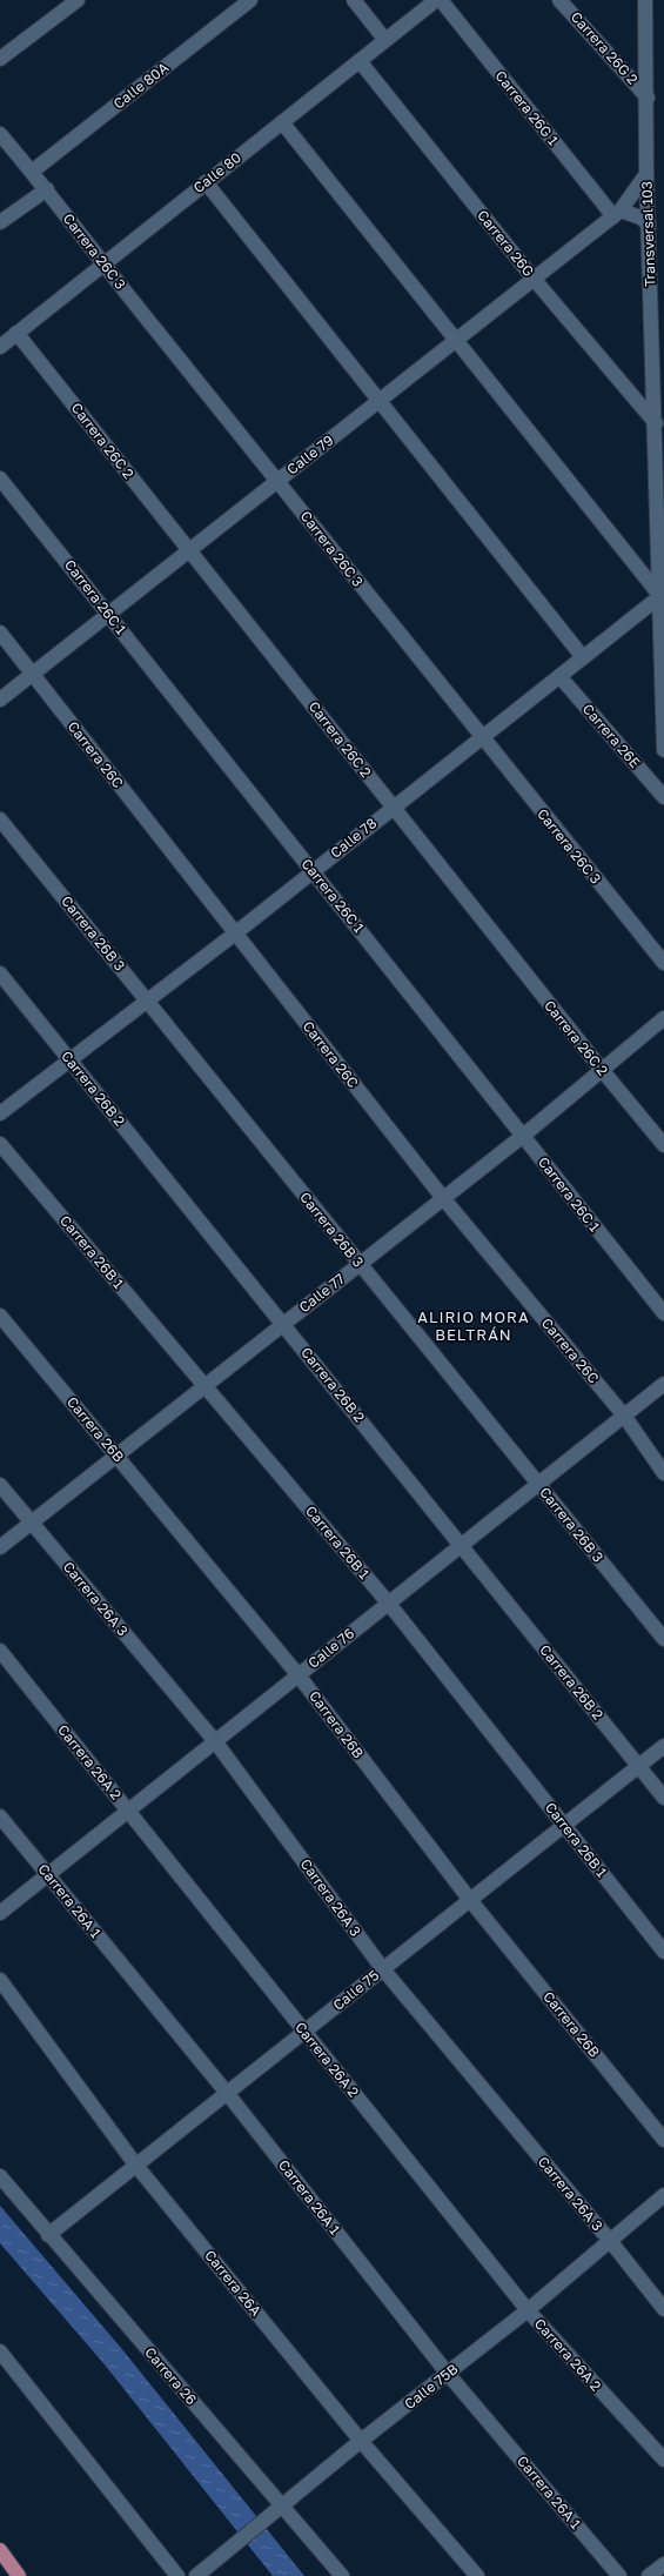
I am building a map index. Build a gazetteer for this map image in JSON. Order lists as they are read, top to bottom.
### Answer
{
  "streets": {
    "street": [
      "Carrera 26G 2",
      "Calle 80A",
      "Carrera 26G 1",
      "Calle 80",
      "Transversal 103",
      "Carrera 26G",
      "Carrera 26C 3",
      "Carrera 26C 2",
      "Calle 79",
      "Carrera 26C 1",
      "Carrera 26E",
      "Carrera 26C",
      "Calle 78",
      "Carrera 26B 3",
      "Carrera 26B 2",
      "Carrera 26B 1",
      "Calle 77",
      "Carrera 26B",
      "Carrera 26A 3",
      "Calle 76",
      "Carrera 26A 2",
      "Carrera 26A 1",
      "Calle 75",
      "Carrera 26A",
      "Carrera 26",
      "Calle 75B"
    ]
  },
  "crossings": [
    ["Carrera 26G 2", "Transversal 103"],
    ["Calle 80A", "Carrera 26C 3"],
    ["Carrera 26G 1", "Calle 79"],
    ["Calle 80", "Carrera 26G"],
    ["Calle 80", "Carrera 26C 3"],
    ["Calle 80", "Carrera 26C 2"],
    ["Transversal 103", "Carrera 26G"],
    ["Transversal 103", "Calle 79"],
    ["Transversal 103", "Calle 78"],
    ["Carrera 26G", "Calle 79"],
    ["Carrera 26C 3", "Calle 79"],
    ["Carrera 26C 3", "Calle 78"],
    ["Carrera 26C 2", "Calle 79"],
    ["Carrera 26C 2", "Calle 78"],
    ["Carrera 26C 2", "Calle 77"],
    ["Calle 79", "Carrera 26C 1"],
    ["Calle 79", "Carrera 26C"],
    ["Carrera 26C 1", "Calle 78"],
    ["Carrera 26C 1", "Calle 77"],
    ["Carrera 26E", "Calle 78"],
    ["Carrera 26C", "Calle 78"],
    ["Carrera 26C", "Calle 77"],
    ["Carrera 26C", "Calle 76"],
    ["Calle 78", "Carrera 26B 3"],
    ["Calle 78", "Carrera 26B 2"],
    ["Carrera 26B 3", "Calle 77"],
    ["Carrera 26B 3", "Calle 76"],
    ["Carrera 26B 2", "Calle 77"],
    ["Carrera 26B 2", "Calle 76"],
    ["Carrera 26B 2", "Calle 75"],
    ["Carrera 26B 1", "Calle 77"],
    ["Carrera 26B 1", "Calle 76"],
    ["Carrera 26B 1", "Calle 75"],
    ["Calle 77", "Carrera 26B"],
    ["Calle 77", "Carrera 26A 3"],
    ["Carrera 26B", "Calle 76"],
    ["Carrera 26B", "Calle 75"],
    ["Carrera 26A 3", "Calle 76"],
    ["Carrera 26A 3", "Calle 75"],
    ["Carrera 26A 3", "Calle 75B"],
    ["Calle 76", "Carrera 26A 2"],
    ["Calle 76", "Carrera 26A 1"],
    ["Carrera 26A 2", "Calle 75"],
    ["Carrera 26A 2", "Calle 75B"],
    ["Carrera 26A 1", "Calle 75"],
    ["Carrera 26A 1", "Calle 75B"],
    ["Calle 75", "Carrera 26A"],
    ["Calle 75", "Carrera 26"],
    ["Carrera 26A", "Calle 75B"],
    ["Carrera 26", "Calle 75B"]
  ],
  "districts": ["ALIRIO MORA BELTRÁN"]
}
